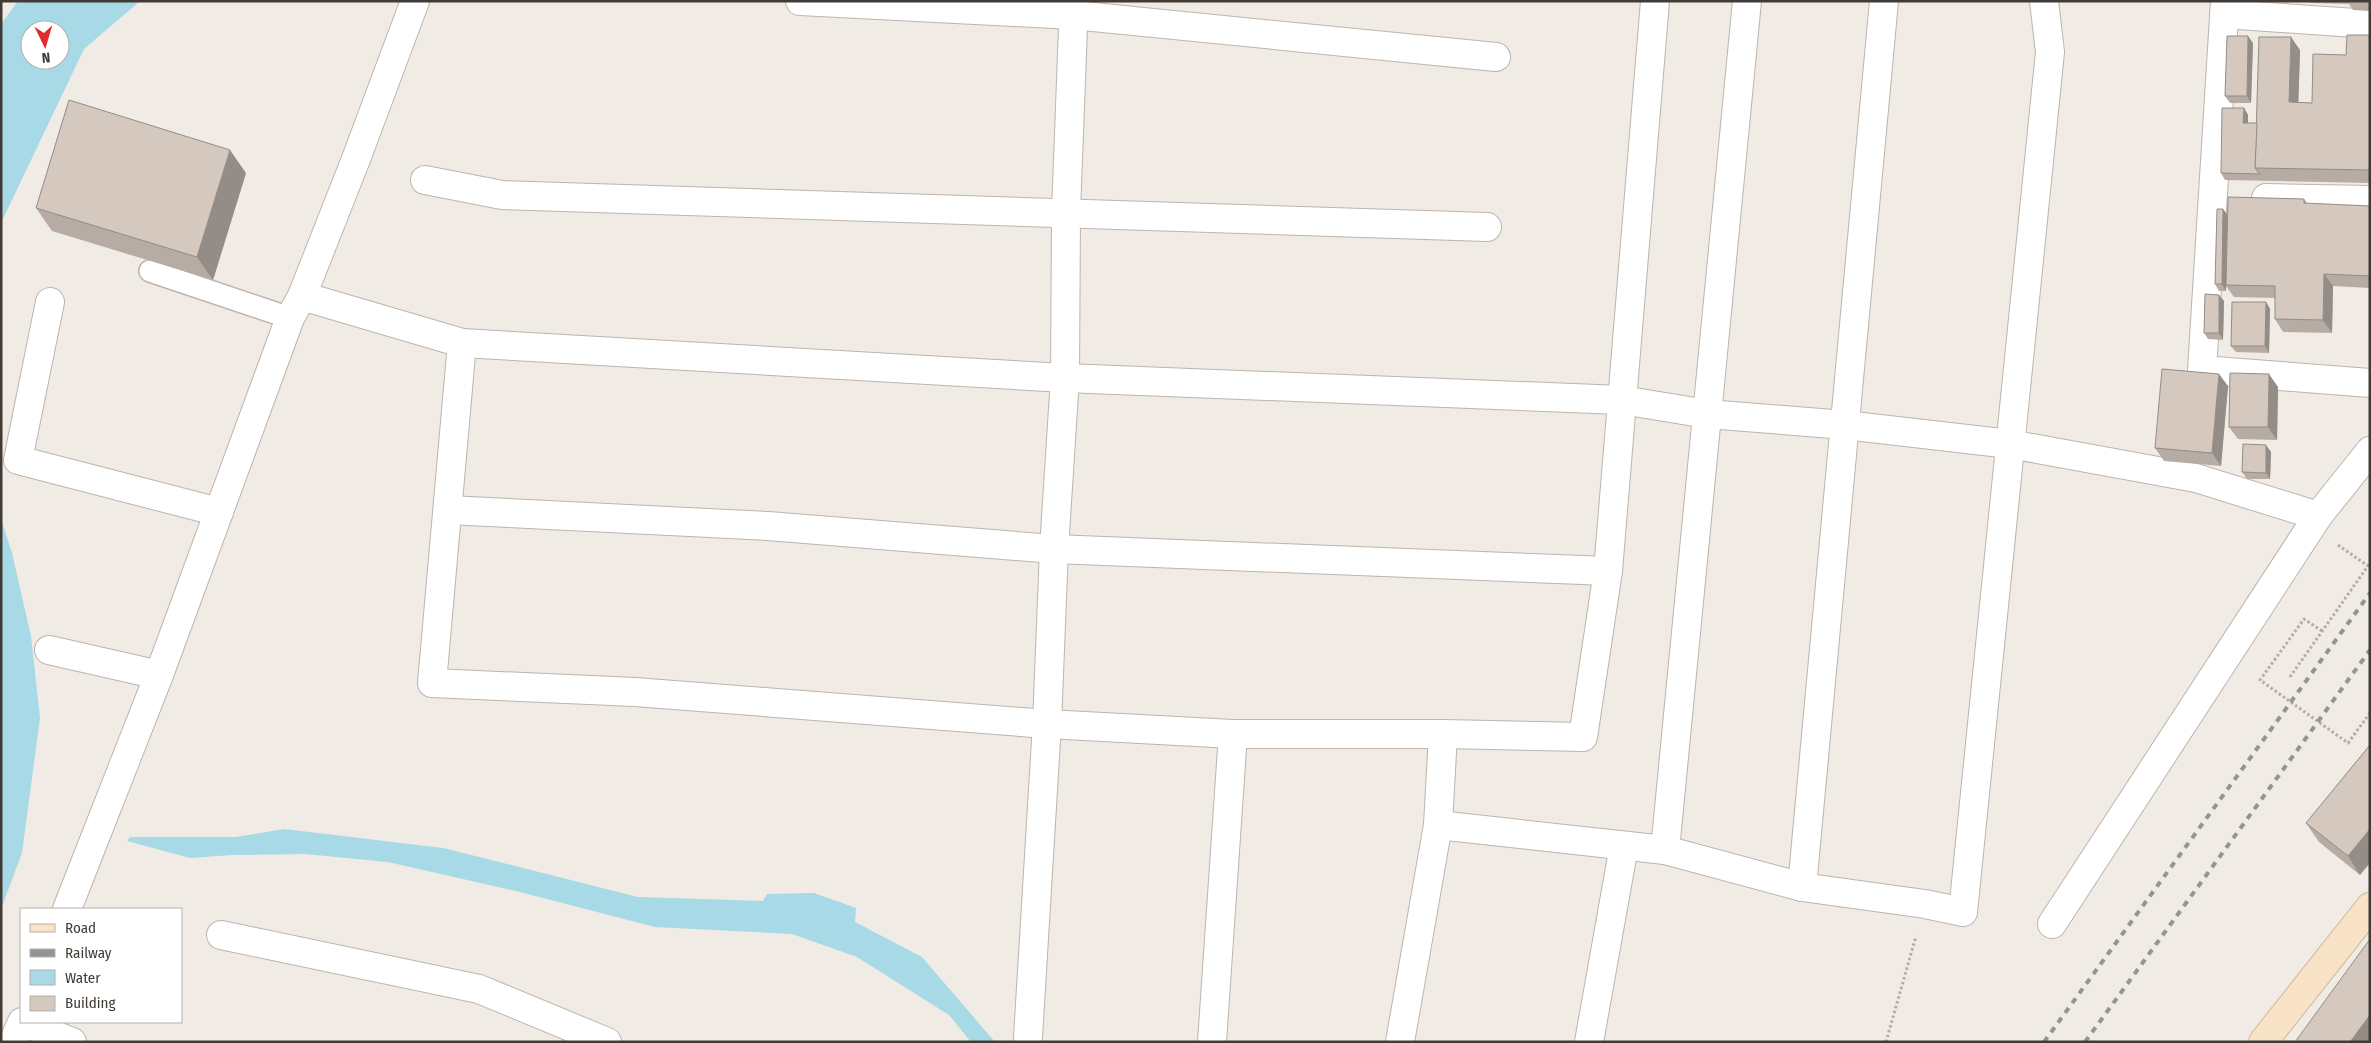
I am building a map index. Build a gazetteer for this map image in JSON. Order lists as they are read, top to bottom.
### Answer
{
  "legend": [
    "Road",
    "Railway",
    "Water",
    "Building"
  ],
  "north": "bottom"
}
